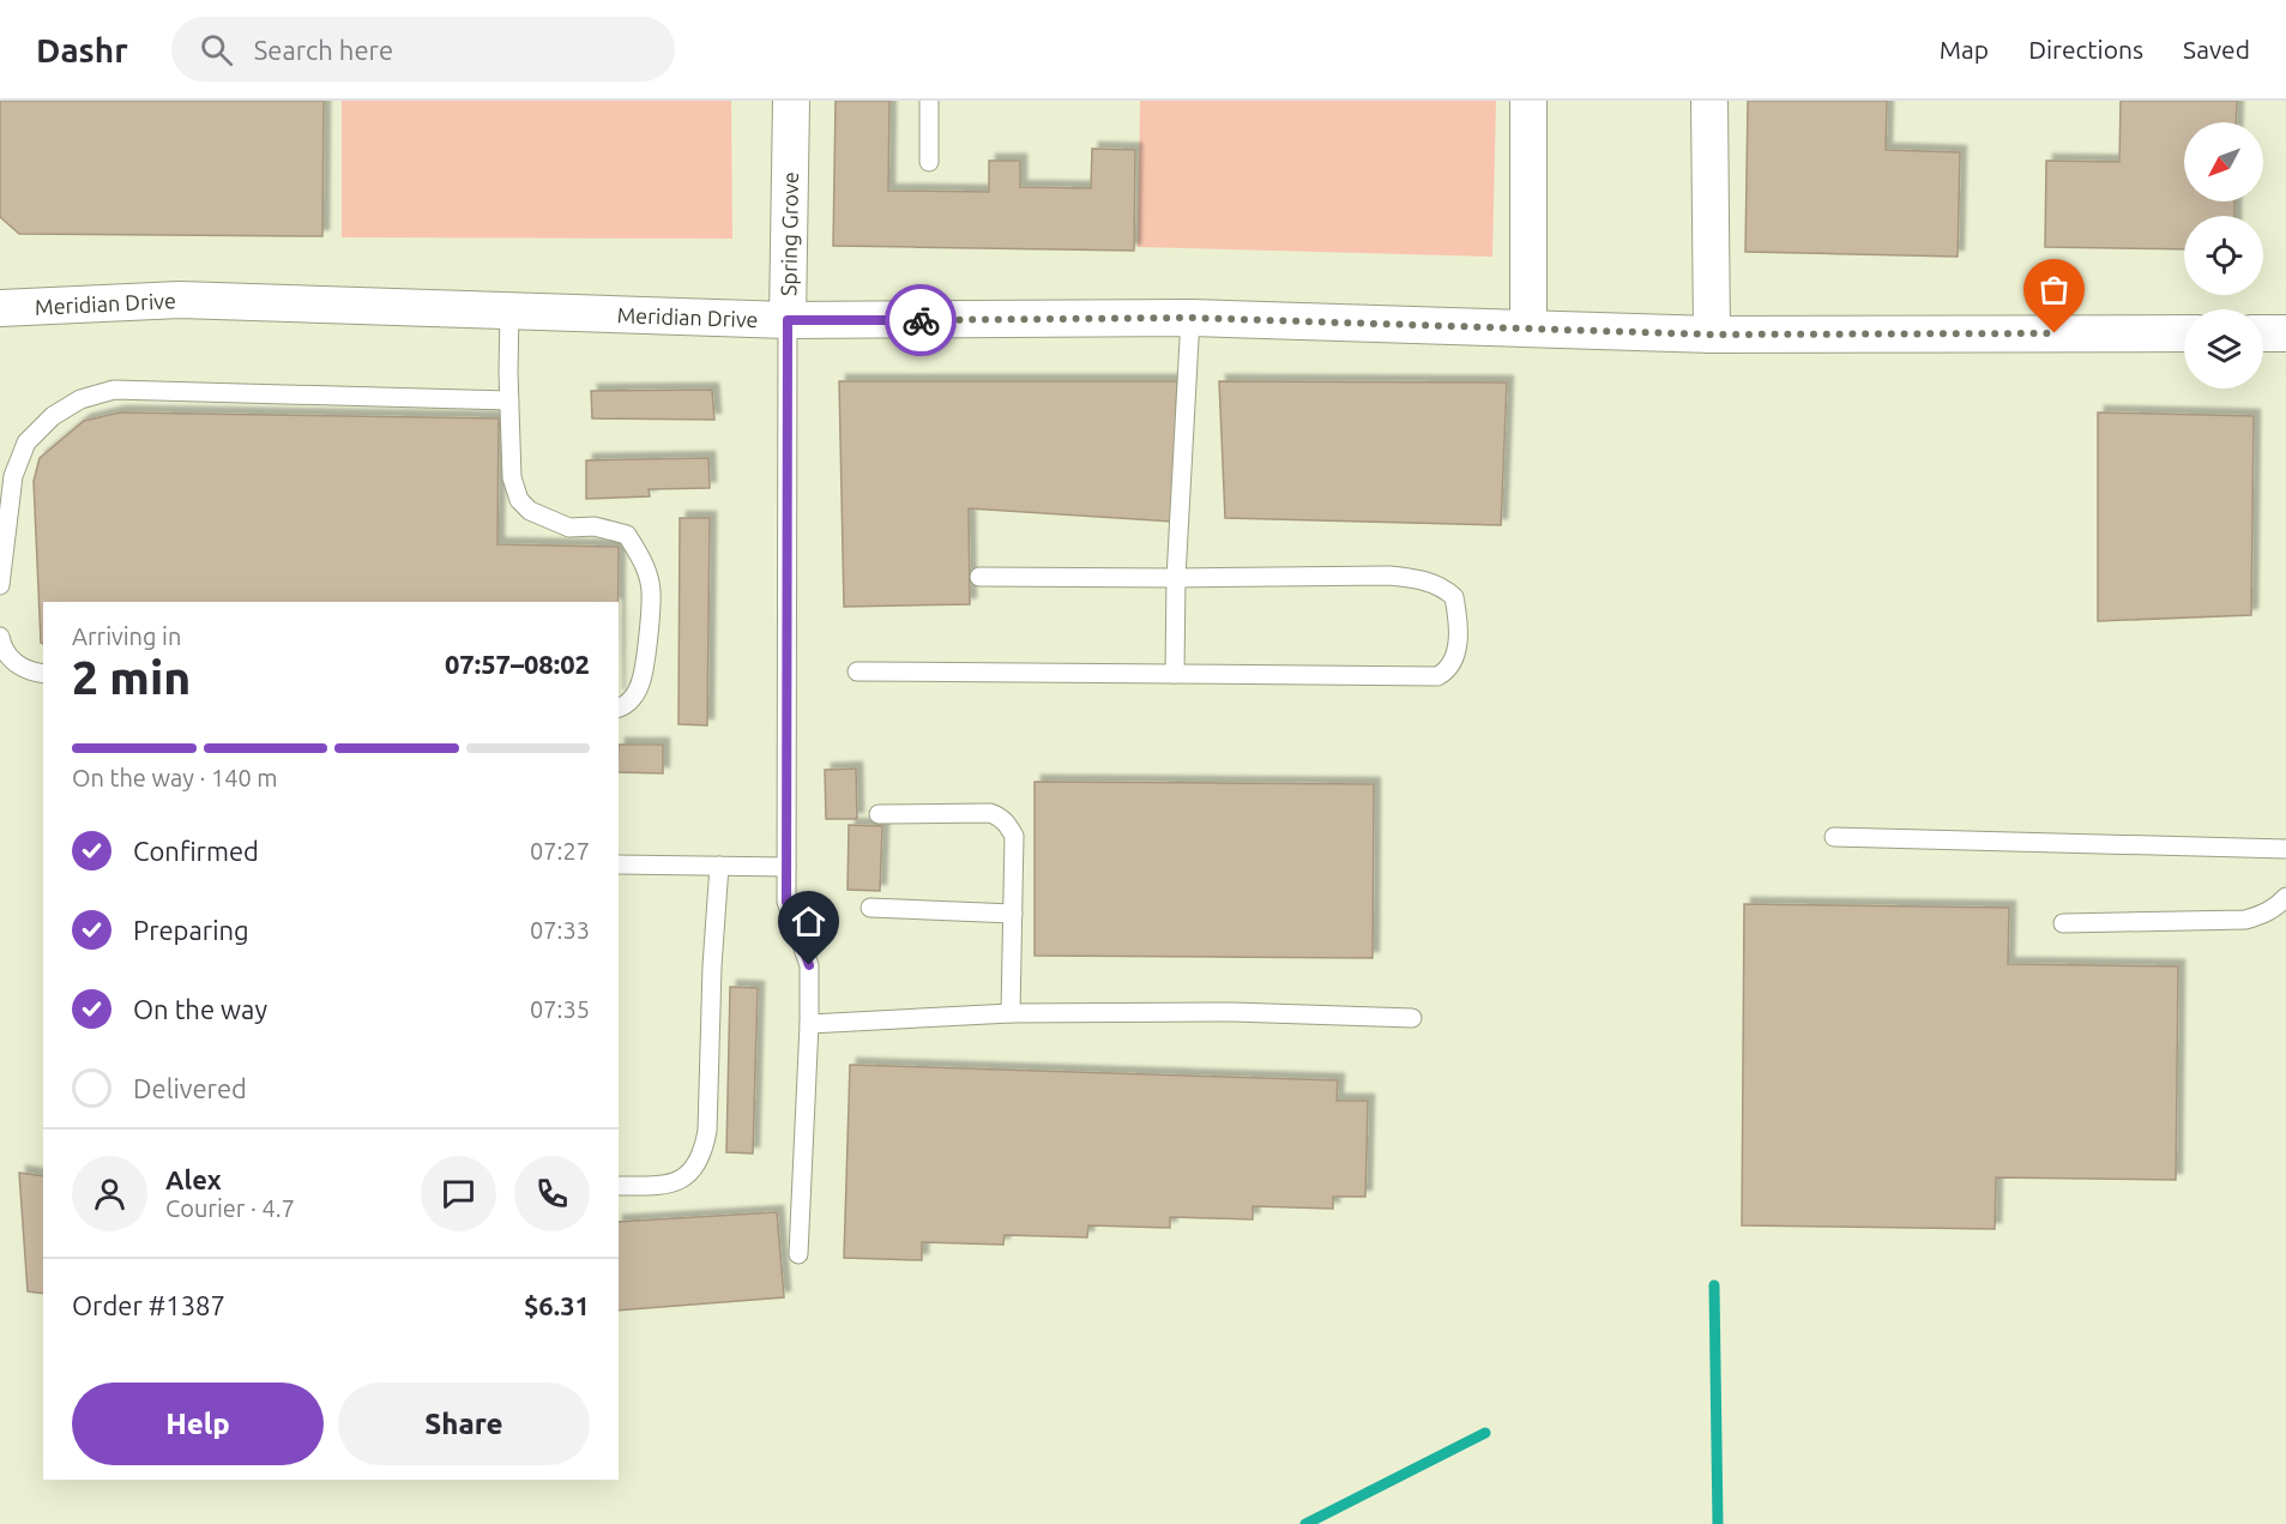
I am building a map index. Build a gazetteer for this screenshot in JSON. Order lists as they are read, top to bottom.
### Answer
{
  "streets": {
    "street": ["Spring Grove", "Meridian Drive"]
  },
  "crossings": [
    ["Spring Grove", "Meridian Drive"]
  ],
  "north": "bottom left",
  "page": {
    "header": "Dashr",
    "search": "Search here",
    "nav": ["Map", "Directions", "Saved"],
    "heading": ["2 min", "Arriving in", "07:57–08:02"],
    "panel": [
      "Alex",
      "Courier · 4.7",
      "Order #1387",
      "$6.31"
    ],
    "bar": "On the way · 140 m",
    "list": [
      ["Confirmed", "07:27"],
      ["Preparing", "07:33"],
      ["On the way", "07:35"],
      "Delivered"
    ],
    "buttons": ["Help", "Share"]
  }
}
